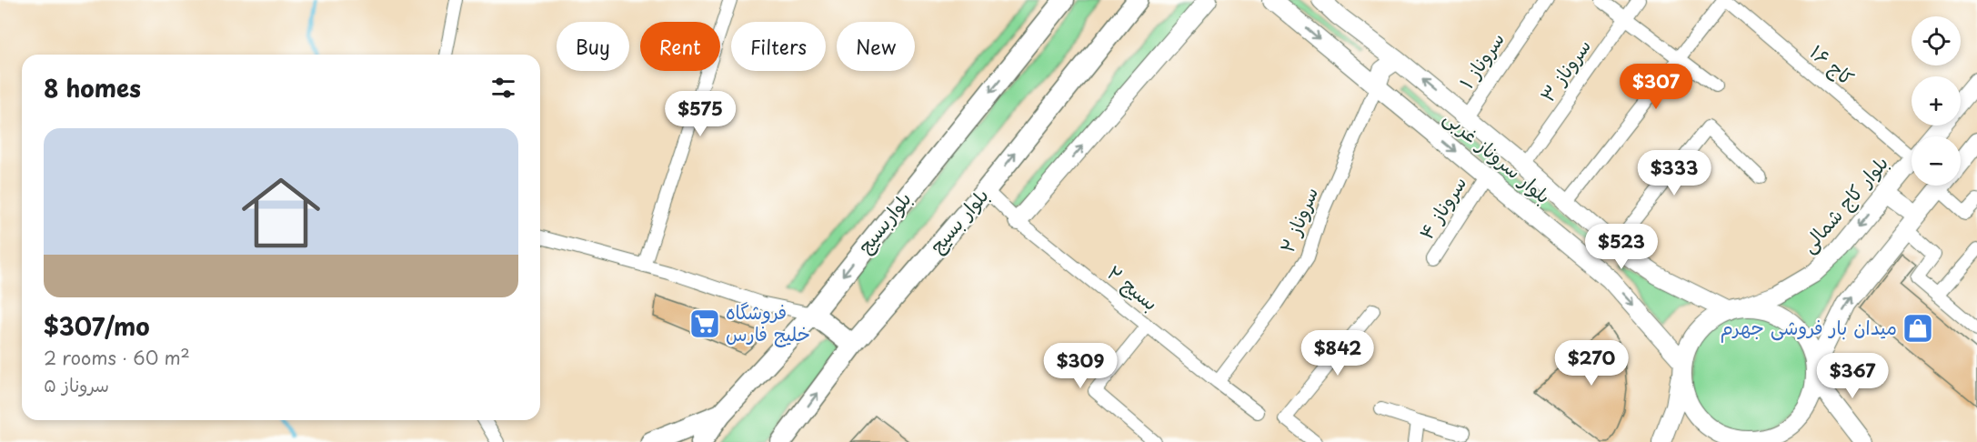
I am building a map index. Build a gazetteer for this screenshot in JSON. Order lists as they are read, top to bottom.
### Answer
{
  "streets": {
    "main road": ["بلوار بسیج", "بلواربسیج"],
    "street": [
      "سروناز ۱",
      "کاج ۱۶",
      "سروناز ۳",
      "بلوار سروناز غربی",
      "بلوار کاج شمالی",
      "سروناز ۴",
      "سروناز ۲",
      "بسیج ۲"
    ]
  },
  "crossings": [
    ["سروناز ۱", "بلوار سروناز غربی"],
    ["سروناز ۳", "بلوار سروناز غربی"],
    ["بلوار سروناز غربی", "بلوار کاج شمالی"],
    ["بلوار سروناز غربی", "سروناز ۴"],
    ["بلوار سروناز غربی", "سروناز ۲"],
    ["سروناز ۲", "بسیج ۲"],
    ["بلوار بسیج", "بسیج ۲"]
  ],
  "one_way": ["بلوار بسیج", "بلواربسیج"],
  "places": {
    "supermarket": ["فروشگاه خلیج فارس"],
    "shop": ["میدان بار فروشی جهرم"]
  },
  "page": {
    "map_buttons": ["+", "−"],
    "chip": [
      "Buy",
      "Rent",
      "Filters",
      "New"
    ],
    "heading": "8 homes",
    "price": [
      "$307",
      "$575",
      "$333",
      "$523",
      "$842",
      "$270",
      "$309",
      "$367"
    ],
    "list": [
      {
        "name": "$307/mo",
        "note": "2 rooms · 60 m² · سروناز ۵"
      }
    ]
  }
}
